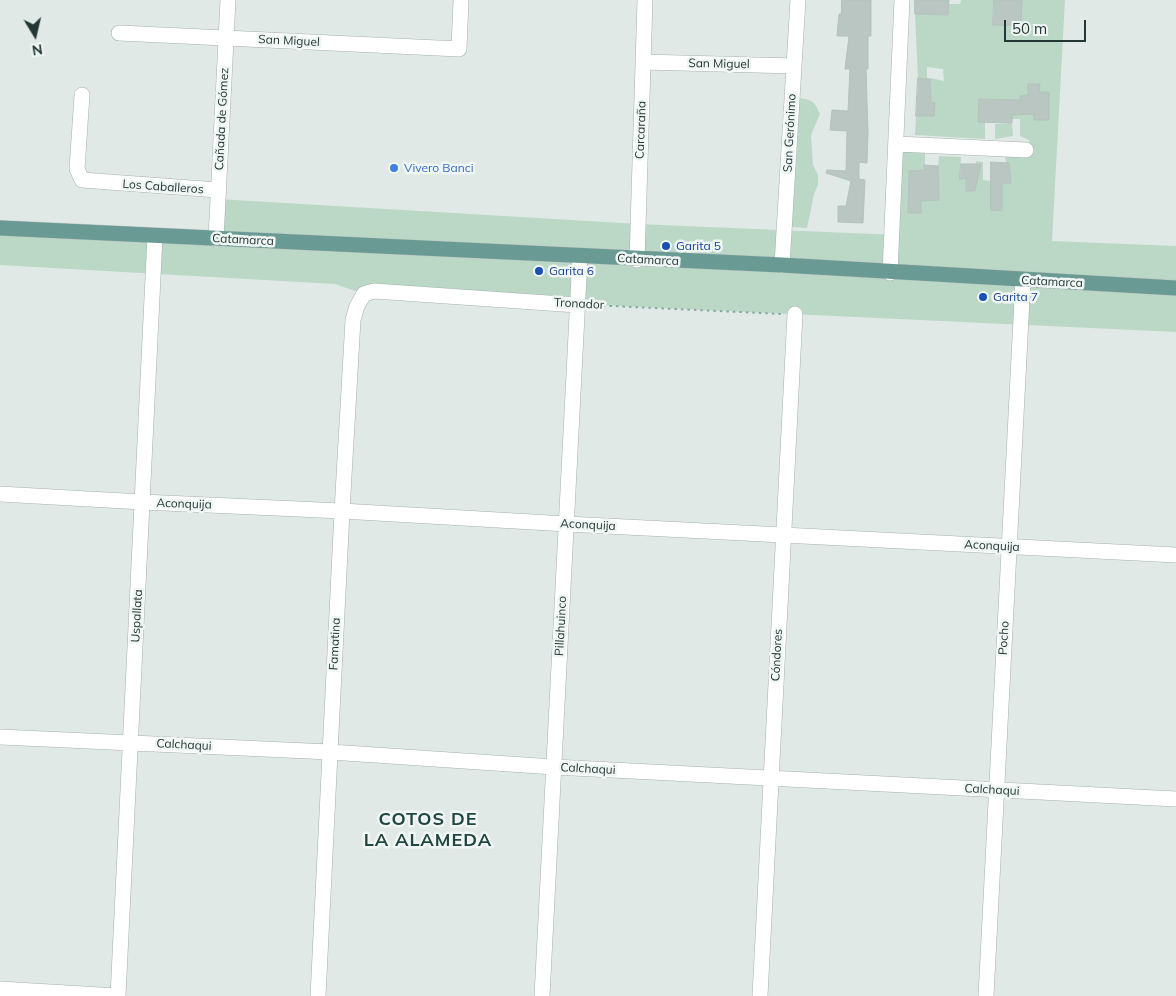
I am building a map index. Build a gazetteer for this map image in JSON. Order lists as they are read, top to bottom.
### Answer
{
  "streets": {
    "main road": ["Catamarca"],
    "street": [
      "San Miguel",
      "Cañada de Gómez",
      "Carcaraña",
      "San Gerónimo",
      "Los Caballeros",
      "Tronador",
      "Aconquija",
      "Uspallata",
      "Pillahuinco",
      "Pocho",
      "Famatina",
      "Cóndores",
      "Calchaqui"
    ]
  },
  "crossings": [
    ["San Miguel", "Cañada de Gómez"],
    ["San Miguel", "Carcaraña"],
    ["San Miguel", "San Gerónimo"],
    ["Cañada de Gómez", "Los Caballeros"],
    ["Cañada de Gómez", "Catamarca"],
    ["Carcaraña", "Catamarca"],
    ["San Gerónimo", "Catamarca"],
    ["Catamarca", "Uspallata"],
    ["Catamarca", "Pillahuinco"],
    ["Catamarca", "Pocho"],
    ["Tronador", "Pillahuinco"],
    ["Tronador", "Famatina"],
    ["Tronador", "Cóndores"],
    ["Aconquija", "Uspallata"],
    ["Aconquija", "Pillahuinco"],
    ["Aconquija", "Pocho"],
    ["Aconquija", "Famatina"],
    ["Aconquija", "Cóndores"],
    ["Uspallata", "Calchaqui"],
    ["Pillahuinco", "Calchaqui"],
    ["Pocho", "Calchaqui"],
    ["Famatina", "Calchaqui"],
    ["Cóndores", "Calchaqui"]
  ],
  "districts": ["COTOS DE LA ALAMEDA"],
  "places": [
    "Vivero Banci",
    "Garita 5",
    "Garita 6",
    "Garita 7"
  ],
  "scale_bar": "50 m",
  "north": "bottom"
}
